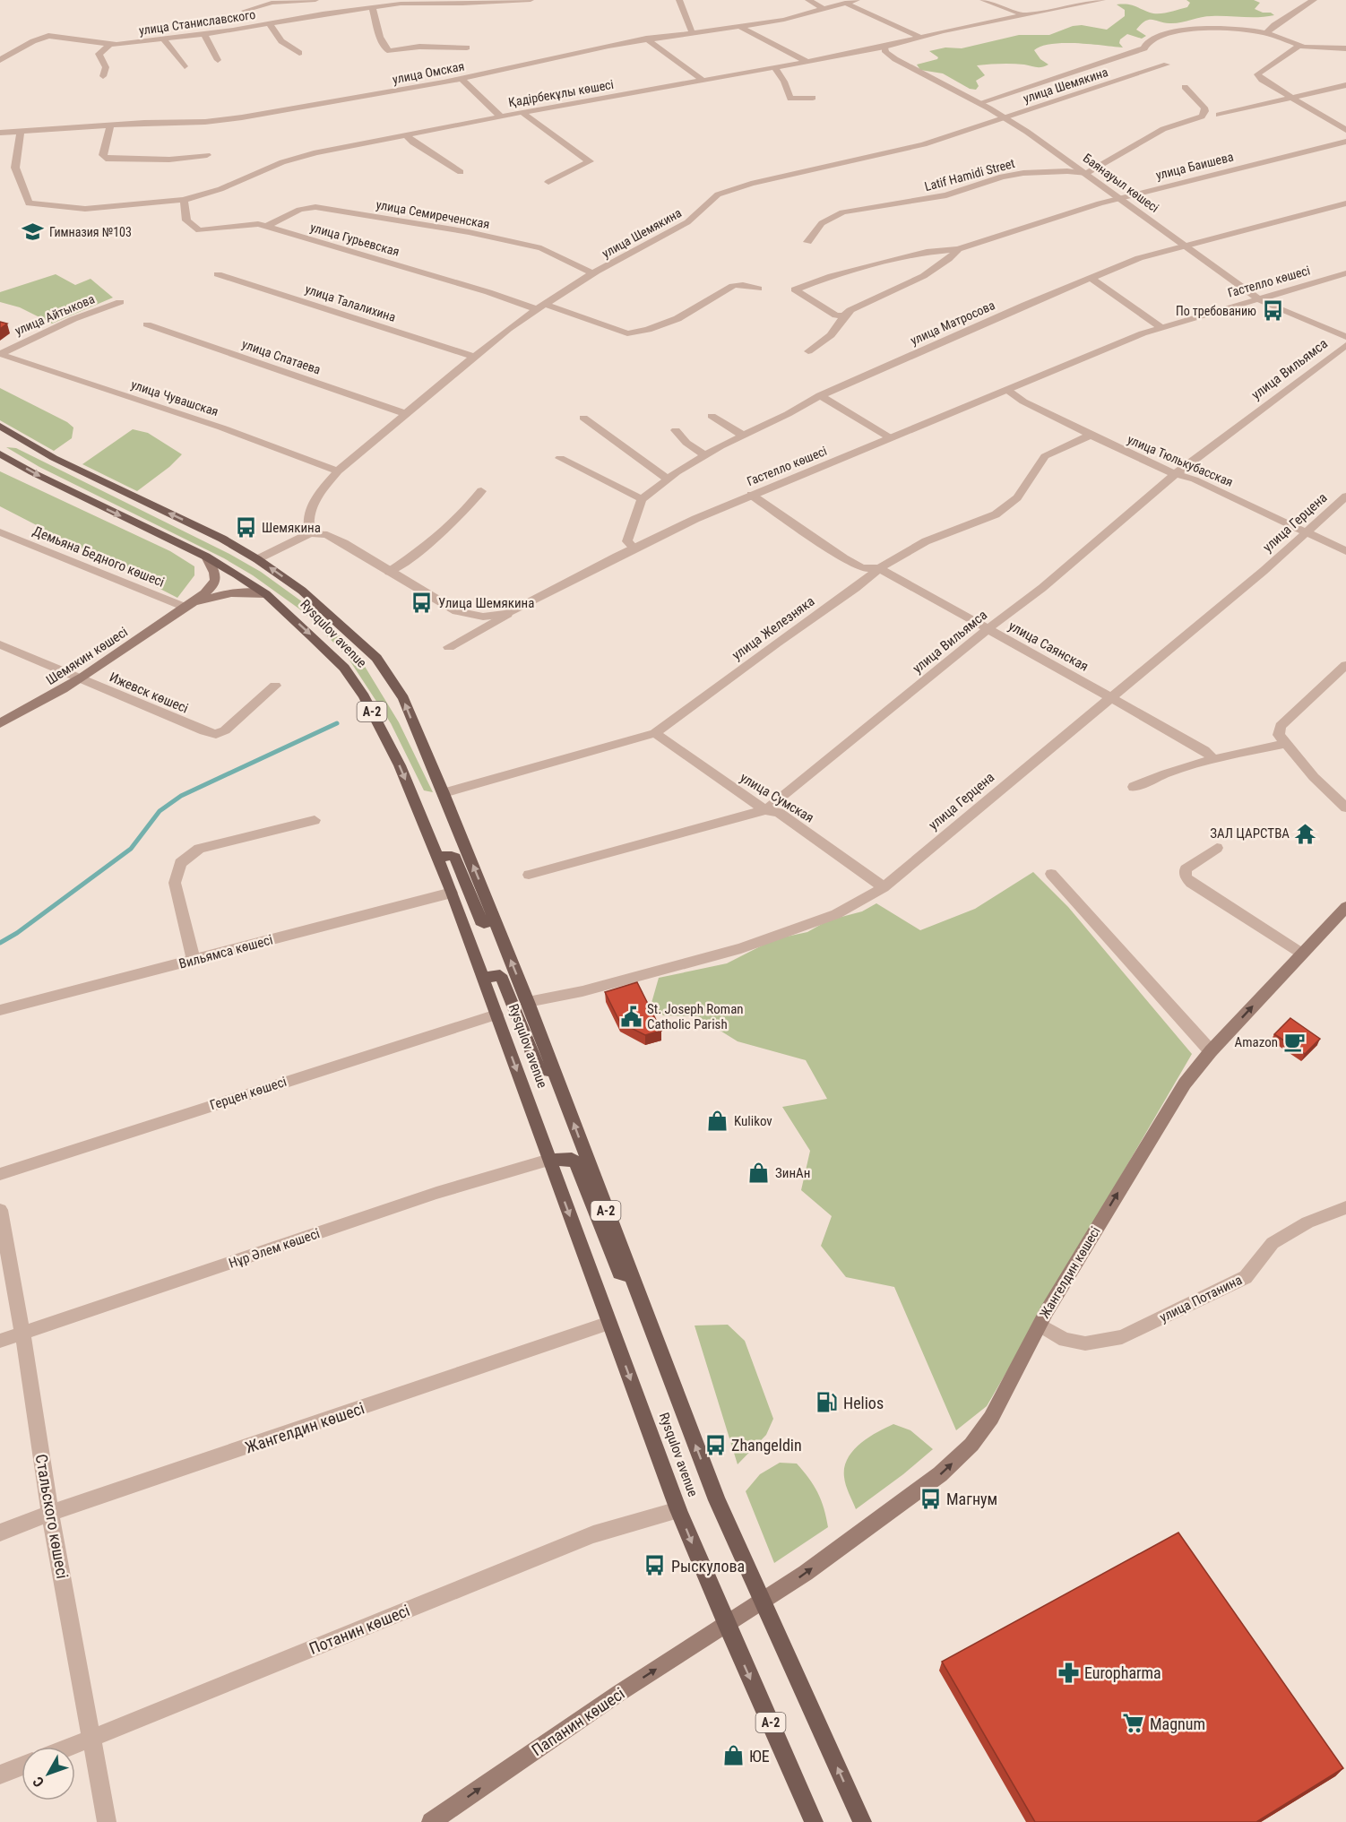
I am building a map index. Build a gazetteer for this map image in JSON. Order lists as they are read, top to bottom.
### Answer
{
  "streets": {
    "main road": [
      "Rysqulov avenue",
      "Шемякин көшесі",
      "A-2",
      "Жангелдин көшесі",
      "Папанин көшесі"
    ],
    "street": [
      "улица Станиславского",
      "улица Омская",
      "улица Шемякина",
      "Қадірбекұлы көшесі",
      "улица Баишева",
      "Latif Hamidi Street",
      "Баянауыл көшесі",
      "улица Семиреченская",
      "улица Гурьевская",
      "Гастелло көшесі",
      "улица Талалихина",
      "улица Айтыкова",
      "улица Матросова",
      "улица Спатаева",
      "улица Вильямса",
      "улица Чувашская",
      "улица Тюлькубасская",
      "улица Герцена",
      "Демьяна Бедного көшесі",
      "улица Железняка",
      "улица Саянская",
      "Ижевск көшесі",
      "улица Сумская",
      "Вильямса көшесі",
      "Герцен көшесі",
      "Нұр Әлем көшесі",
      "улица Потанина",
      "Стальского көшесі",
      "Потанин көшесі"
    ]
  },
  "crossings": [
    ["улица Омская", "Қадірбекұлы көшесі"],
    ["улица Шемякина", "Баянауыл көшесі"],
    ["улица Шемякина", "улица Семиреченская"],
    ["улица Шемякина", "улица Гурьевская"],
    ["улица Шемякина", "Гастелло көшесі"],
    ["улица Шемякина", "улица Талалихина"],
    ["улица Шемякина", "улица Спатаева"],
    ["улица Шемякина", "улица Чувашская"],
    ["Қадірбекұлы көшесі", "Баянауыл көшесі"],
    ["Қадірбекұлы көшесі", "улица Гурьевская"],
    ["улица Баишева", "Баянауыл көшесі"],
    ["Latif Hamidi Street", "Баянауыл көшесі"],
    ["Баянауыл көшесі", "Гастелло көшесі"],
    ["Баянауыл көшесі", "улица Матросова"],
    ["улица Семиреченская", "улица Гурьевская"],
    ["Гастелло көшесі", "улица Тюлькубасская"],
    ["Гастелло көшесі", "улица Саянская"],
    ["улица Айтыкова", "улица Чувашская"],
    ["улица Вильямса", "улица Тюлькубасская"],
    ["улица Вильямса", "улица Саянская"],
    ["улица Вильямса", "улица Сумская"],
    ["улица Тюлькубасская", "улица Герцена"],
    ["улица Тюлькубасская", "улица Железняка"],
    ["улица Герцена", "Rysqulov avenue"],
    ["улица Герцена", "улица Саянская"],
    ["улица Герцена", "улица Сумская"],
    ["Демьяна Бедного көшесі", "Шемякин көшесі"],
    ["улица Железняка", "Rysqulov avenue"],
    ["улица Железняка", "улица Саянская"],
    ["улица Железняка", "улица Сумская"],
    ["Rysqulov avenue", "Шемякин көшесі"],
    ["Rysqulov avenue", "Вильямса көшесі"],
    ["Rysqulov avenue", "Герцен көшесі"],
    ["Rysqulov avenue", "Нұр Әлем көшесі"],
    ["Rysqulov avenue", "Жангелдин көшесі"],
    ["Rysqulov avenue", "Потанин көшесі"],
    ["Rysqulov avenue", "Папанин көшесі"],
    ["Шемякин көшесі", "Ижевск көшесі"],
    ["Нұр Әлем көшесі", "Стальского көшесі"],
    ["Жангелдин көшесі", "улица Потанина"],
    ["Жангелдин көшесі", "Стальского көшесі"],
    ["Жангелдин көшесі", "Папанин көшесі"],
    ["Стальского көшесі", "Потанин көшесі"]
  ],
  "one_way": ["Жангелдин көшесі", "Папанин көшесі"],
  "places": {
    "school or university": ["Гимназия №103"],
    "bus stop": [
      "По требованию",
      "Шемякина",
      "Улица Шемякина",
      "Zhangeldin",
      "Магнум",
      "Рыскулова"
    ],
    "temple": ["ЗАЛ ЦАРСТВА"],
    "public building": ["St. Joseph Roman Catholic Parish"],
    "cafe": ["Amazon"],
    "shop": ["Kulikov", "ЗинАн", "ЮЕ"],
    "fuel station": ["Helios"],
    "pharmacy": ["Europharma"],
    "supermarket": ["Magnum"]
  },
  "north": "bottom left"
}
